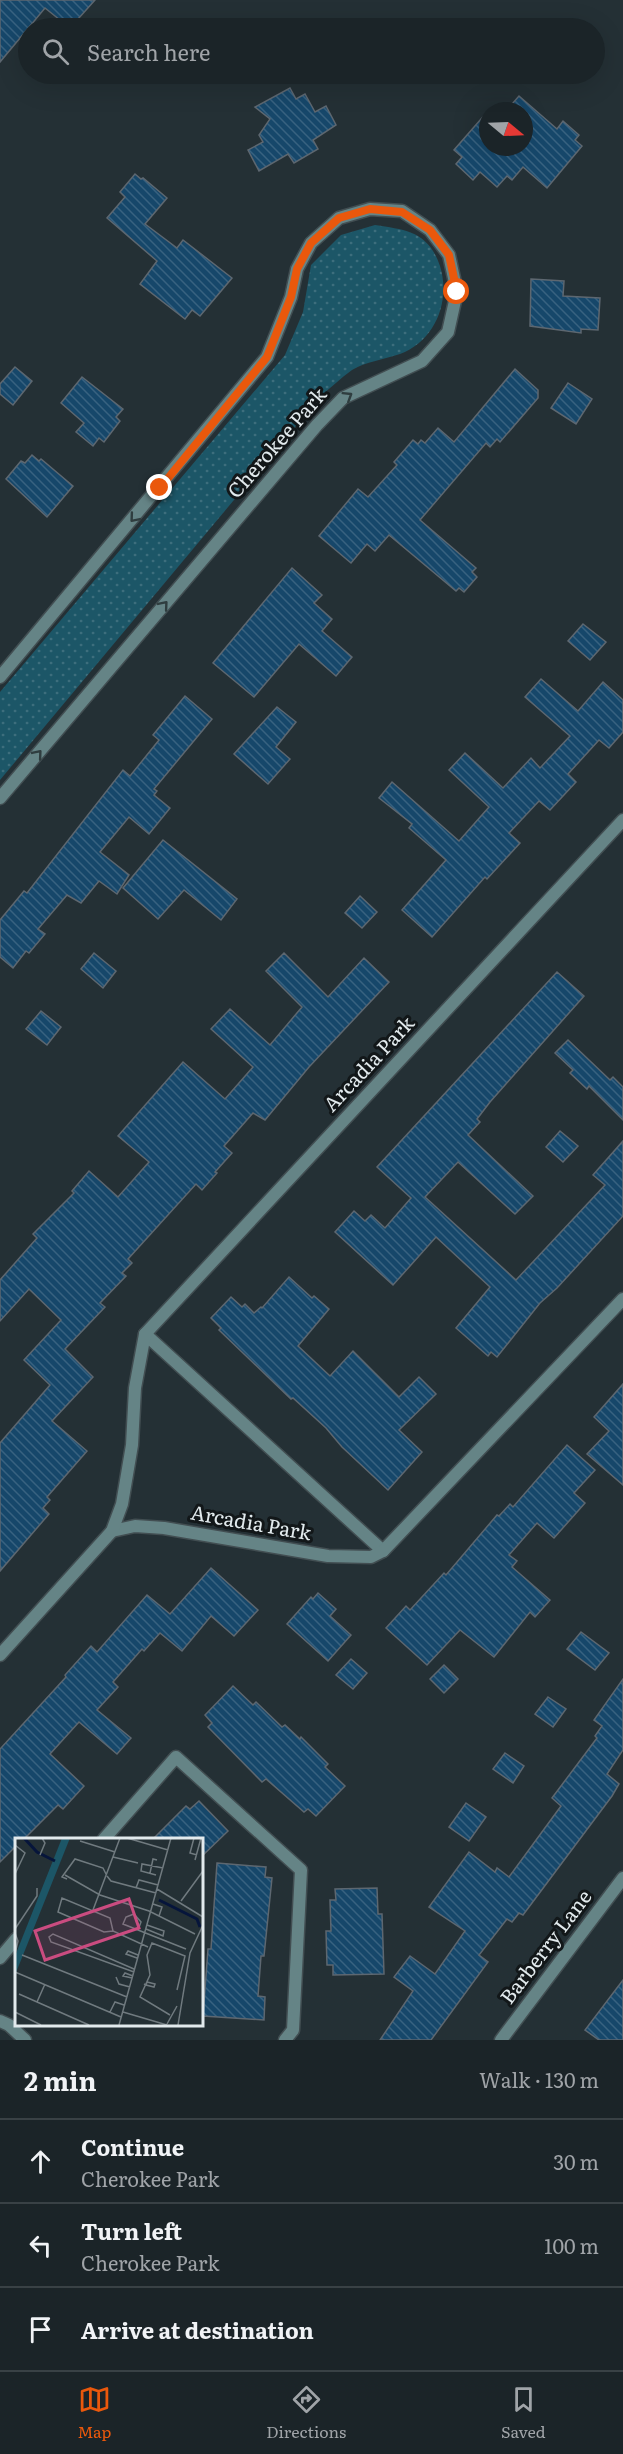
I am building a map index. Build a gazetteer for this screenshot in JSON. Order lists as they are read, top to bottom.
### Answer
{
  "streets": {
    "street": ["Cherokee Park", "Arcadia Park", "Barberry Lane"]
  },
  "north": "right",
  "page": {
    "search": "Search here",
    "heading": ["2 min", "Walk · 130 m"],
    "list": [
      ["Continue", "Cherokee Park", "30 m"],
      ["Turn left", "Cherokee Park", "100 m"],
      "Arrive at destination"
    ],
    "nav": ["Map", "Directions", "Saved"]
  }
}
